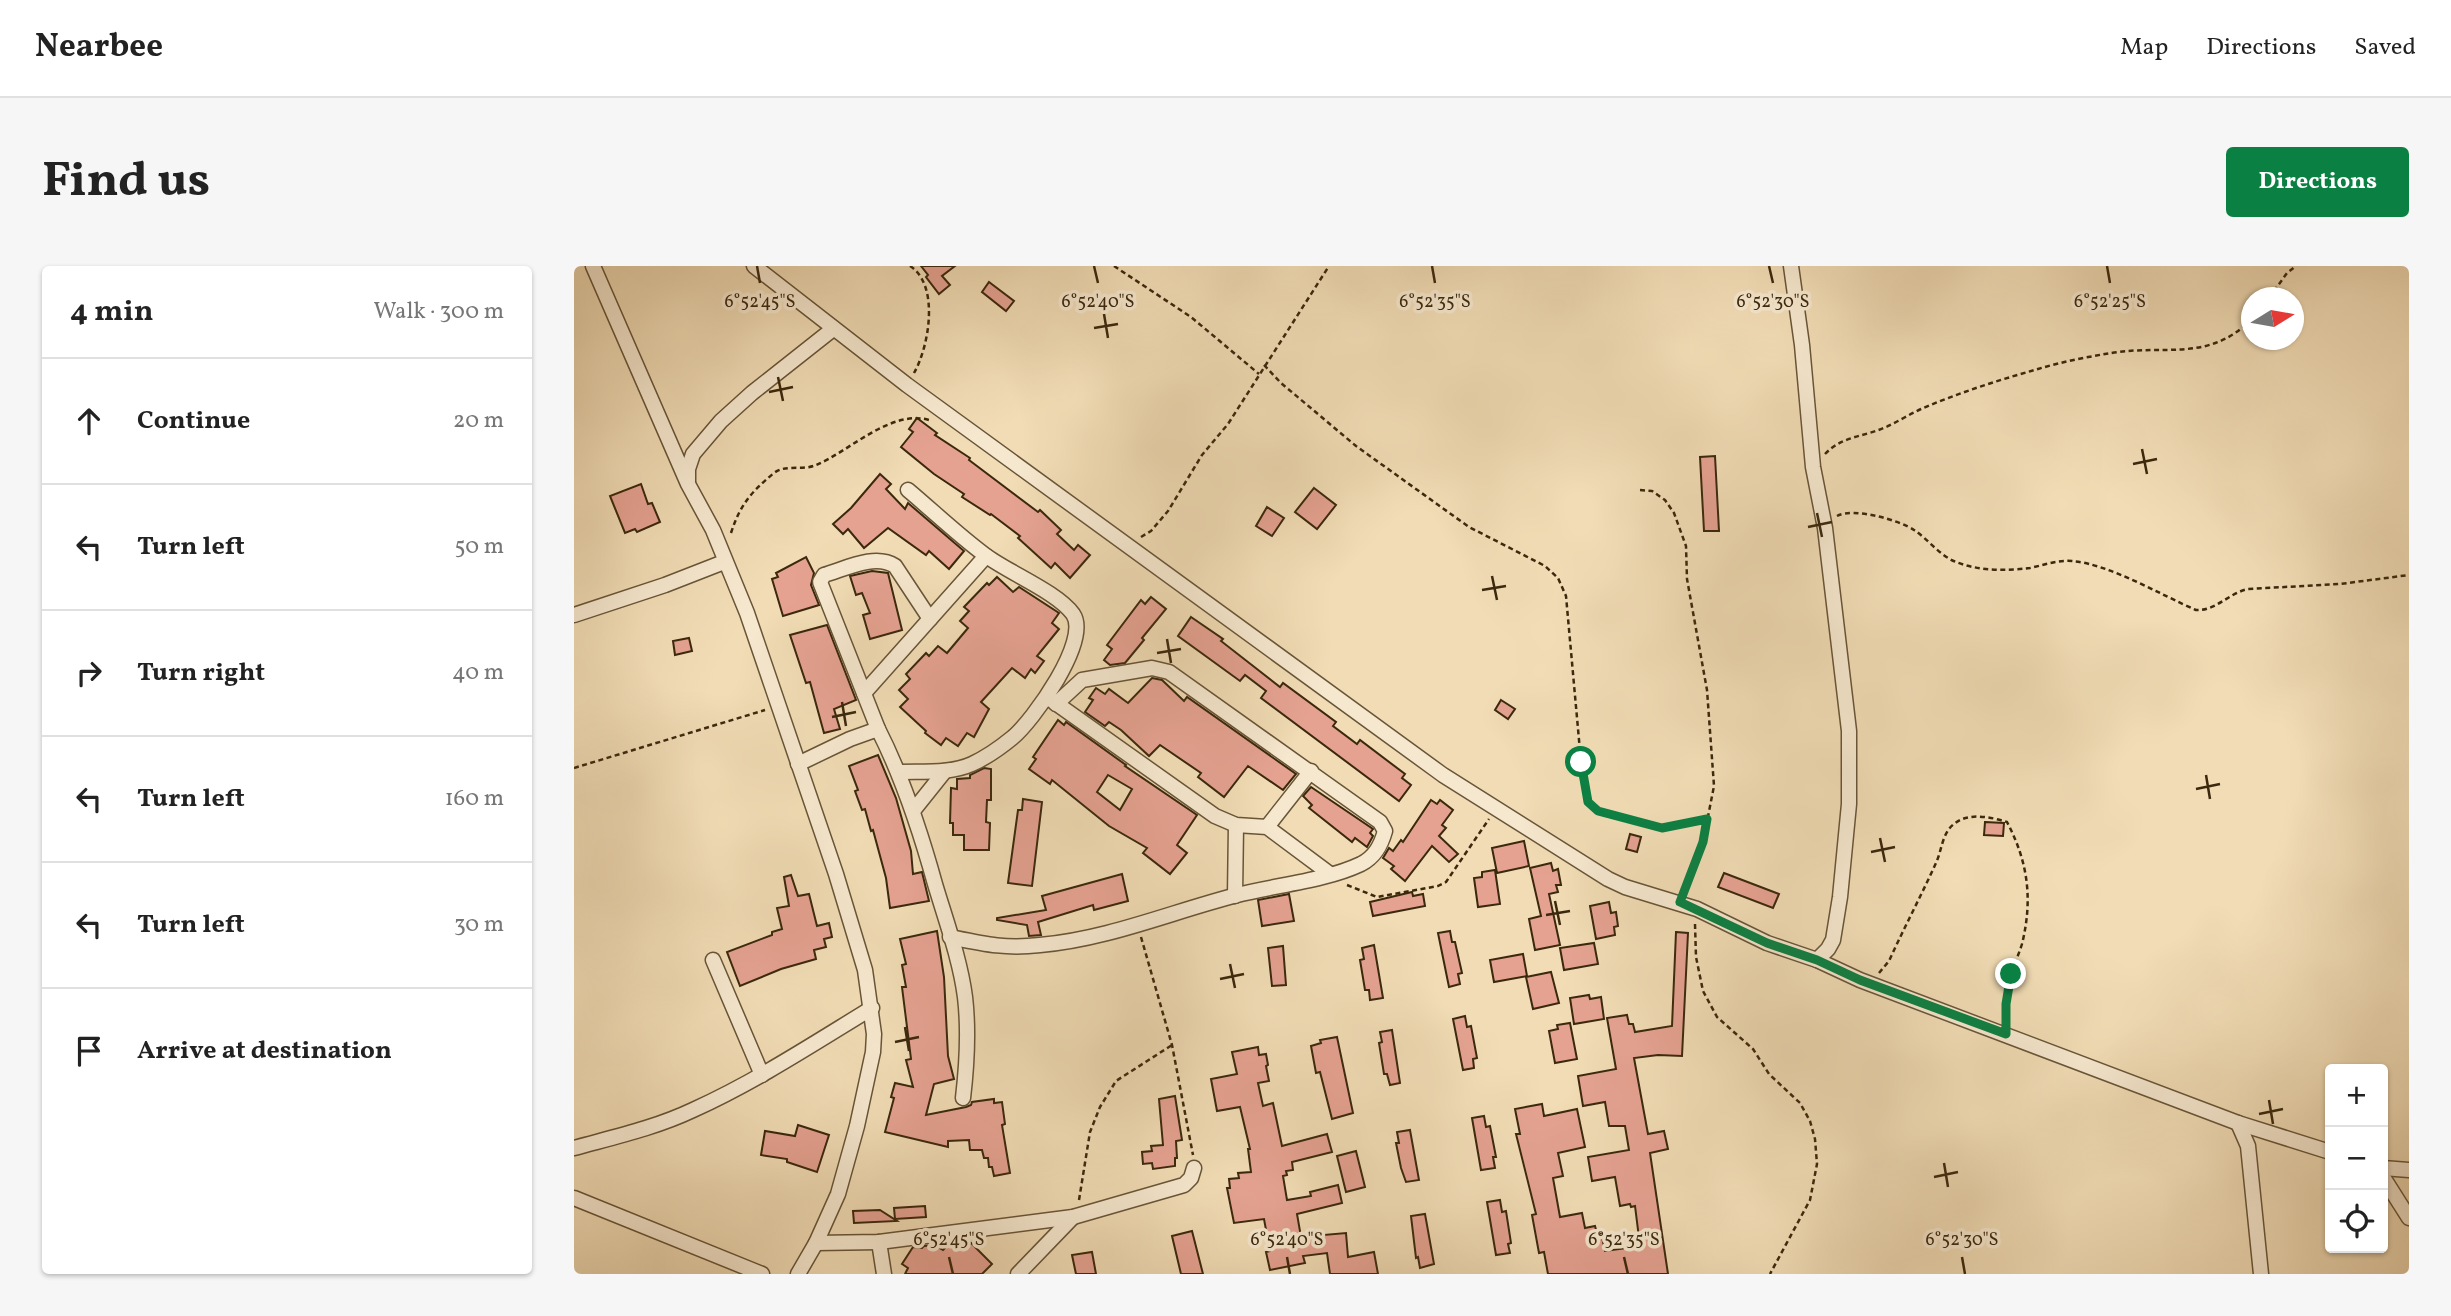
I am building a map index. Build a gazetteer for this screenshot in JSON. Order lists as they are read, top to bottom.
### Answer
{
  "north": "right",
  "page": {
    "header": "Nearbee",
    "nav": ["Map", "Directions", "Saved"],
    "buttons": "Directions",
    "title": "Find us",
    "heading": ["4 min", "Walk · 300 m"],
    "list": [
      ["Continue", "20 m"],
      ["Turn left", "50 m"],
      ["Turn right", "40 m"],
      ["Turn left", "160 m"],
      ["Turn left", "30 m"],
      "Arrive at destination"
    ],
    "map_buttons": ["+", "−"]
  },
  "coordinates": [
    "6°52'45\"S",
    "6°52'40\"S",
    "6°52'35\"S",
    "6°52'30\"S",
    "6°52'25\"S"
  ]
}
